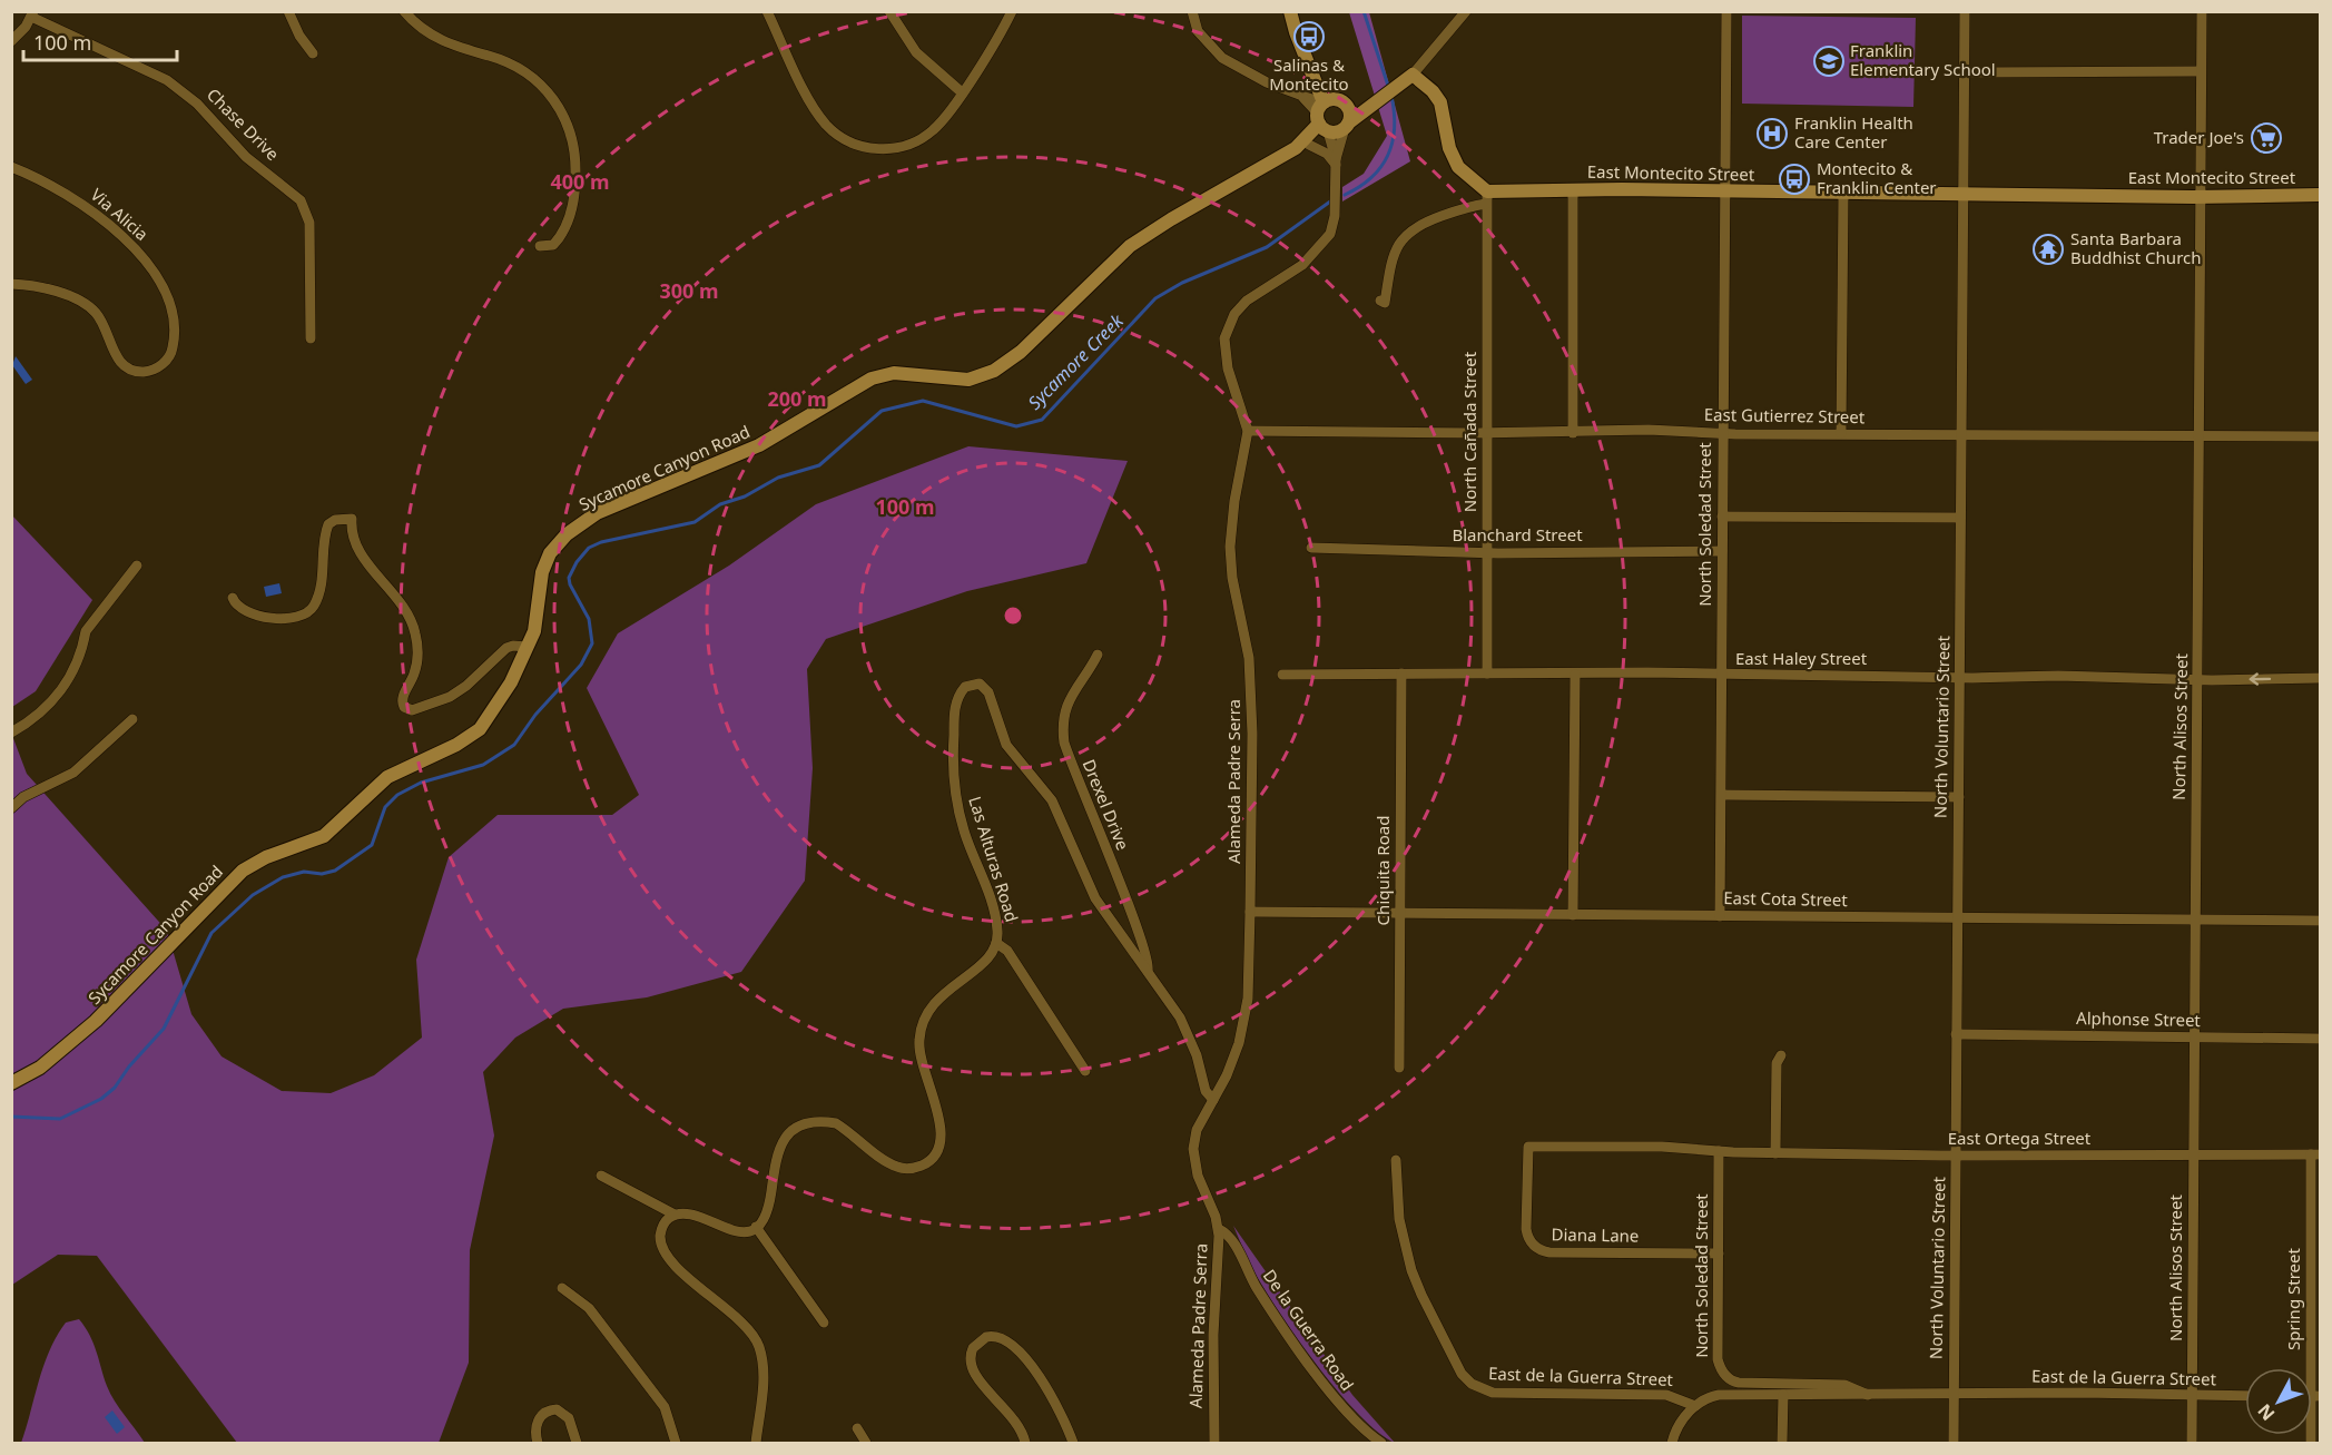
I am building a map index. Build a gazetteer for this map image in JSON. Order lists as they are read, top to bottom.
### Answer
{
  "streets": {
    "main road": ["East Montecito Street", "Sycamore Canyon Road"],
    "street": [
      "Chase Drive",
      "Via Alicia",
      "East Gutierrez Street",
      "North Cañada Street",
      "North Soledad Street",
      "Blanchard Street",
      "East Haley Street",
      "North Voluntario Street",
      "North Alisos Street",
      "Alameda Padre Serra",
      "Drexel Drive",
      "Las Alturas Road",
      "Chiquita Road",
      "East Cota Street",
      "Alphonse Street",
      "East Ortega Street",
      "Diana Lane",
      "Spring Street",
      "De la Guerra Road",
      "East de la Guerra Street"
    ]
  },
  "crossings": [
    ["East Montecito Street", "North Cañada Street"],
    ["East Montecito Street", "North Soledad Street"],
    ["East Montecito Street", "North Voluntario Street"],
    ["East Montecito Street", "North Alisos Street"],
    ["East Gutierrez Street", "North Cañada Street"],
    ["East Gutierrez Street", "North Soledad Street"],
    ["East Gutierrez Street", "North Voluntario Street"],
    ["East Gutierrez Street", "North Alisos Street"],
    ["East Gutierrez Street", "Alameda Padre Serra"],
    ["North Cañada Street", "Blanchard Street"],
    ["North Cañada Street", "East Haley Street"],
    ["Sycamore Canyon Road", "Alameda Padre Serra"],
    ["North Soledad Street", "Blanchard Street"],
    ["North Soledad Street", "East Haley Street"],
    ["North Soledad Street", "East Cota Street"],
    ["North Soledad Street", "East Ortega Street"],
    ["North Soledad Street", "Diana Lane"],
    ["North Soledad Street", "East de la Guerra Street"],
    ["East Haley Street", "North Voluntario Street"],
    ["East Haley Street", "North Alisos Street"],
    ["East Haley Street", "Chiquita Road"],
    ["North Voluntario Street", "East Cota Street"],
    ["North Voluntario Street", "Alphonse Street"],
    ["North Voluntario Street", "East Ortega Street"],
    ["North Voluntario Street", "East de la Guerra Street"],
    ["North Alisos Street", "East Cota Street"],
    ["North Alisos Street", "Alphonse Street"],
    ["North Alisos Street", "East Ortega Street"],
    ["North Alisos Street", "East de la Guerra Street"],
    ["Alameda Padre Serra", "Las Alturas Road"],
    ["Alameda Padre Serra", "East Cota Street"],
    ["Alameda Padre Serra", "De la Guerra Road"],
    ["Drexel Drive", "Las Alturas Road"],
    ["Chiquita Road", "East Cota Street"],
    ["East Ortega Street", "Diana Lane"],
    ["East Ortega Street", "Spring Street"]
  ],
  "water": ["Sycamore Creek"],
  "places": {
    "bus stop": ["Salinas & Montecito", "Montecito & Franklin Center"],
    "school or university": ["Franklin Elementary School"],
    "hospital": ["Franklin Health Care Center"],
    "supermarket": ["Trader Joe's"],
    "temple": ["Santa Barbara Buddhist Church"]
  },
  "scale_bar": "100 m",
  "north": "bottom left",
  "rings": [
    "400 m",
    "300 m",
    "200 m",
    "100 m"
  ]
}
